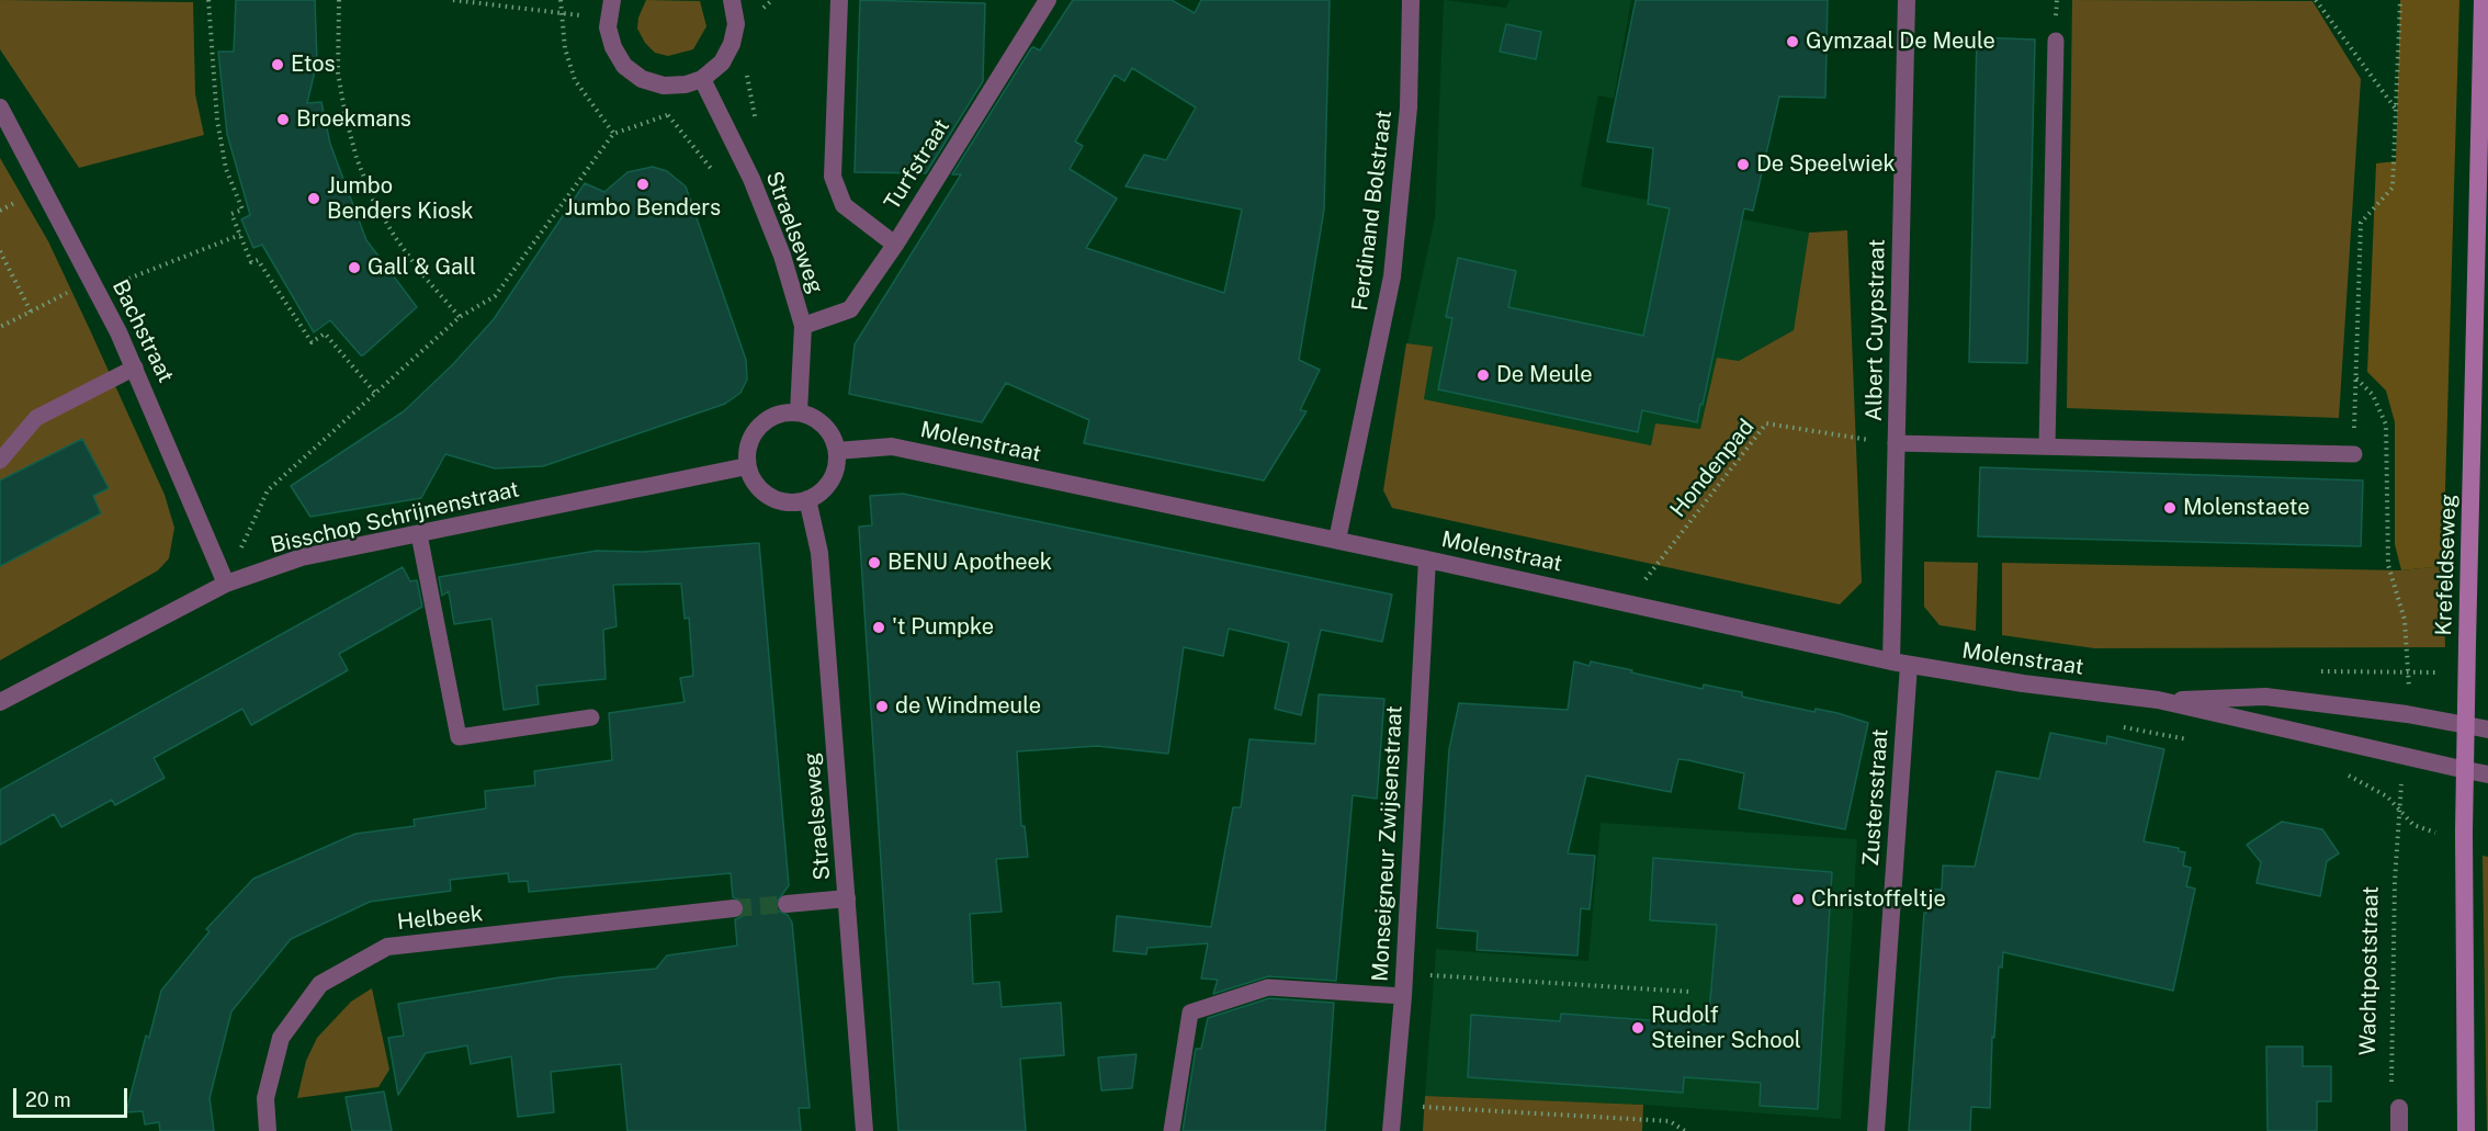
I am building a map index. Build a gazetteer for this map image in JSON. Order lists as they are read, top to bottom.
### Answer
{
  "streets": {
    "main road": ["Krefeldseweg"],
    "street": [
      "Turfstraat",
      "Ferdinand Bolstraat",
      "Straelseweg",
      "Albert Cuypstraat",
      "Bachstraat",
      "Molenstraat",
      "Bisschop Schrijnenstraat",
      "Zustersstraat",
      "Monseigneur Zwijsenstraat",
      "Helbeek"
    ],
    "path": ["Hondenpad", "Wachtpoststraat"]
  },
  "crossings": [
    ["Turfstraat", "Straelseweg"],
    ["Ferdinand Bolstraat", "Molenstraat"],
    ["Straelseweg", "Molenstraat"],
    ["Straelseweg", "Bisschop Schrijnenstraat"],
    ["Albert Cuypstraat", "Molenstraat"],
    ["Albert Cuypstraat", "Hondenpad"],
    ["Albert Cuypstraat", "Zustersstraat"],
    ["Bachstraat", "Bisschop Schrijnenstraat"],
    ["Molenstraat", "Hondenpad"],
    ["Molenstraat", "Bisschop Schrijnenstraat"],
    ["Molenstraat", "Krefeldseweg"],
    ["Molenstraat", "Zustersstraat"],
    ["Molenstraat", "Monseigneur Zwijsenstraat"]
  ],
  "places": [
    "Gymzaal De Meule",
    "Etos",
    "Broekmans",
    "De Speelwiek",
    "Jumbo Benders",
    "Jumbo Benders Kiosk",
    "Gall & Gall",
    "De Meule",
    "Molenstaete",
    "BENU Apotheek",
    "'t Pumpke",
    "de Windmeule",
    "Christoffeltje",
    "Rudolf Steiner School"
  ],
  "scale_bar": "20 m"
}
